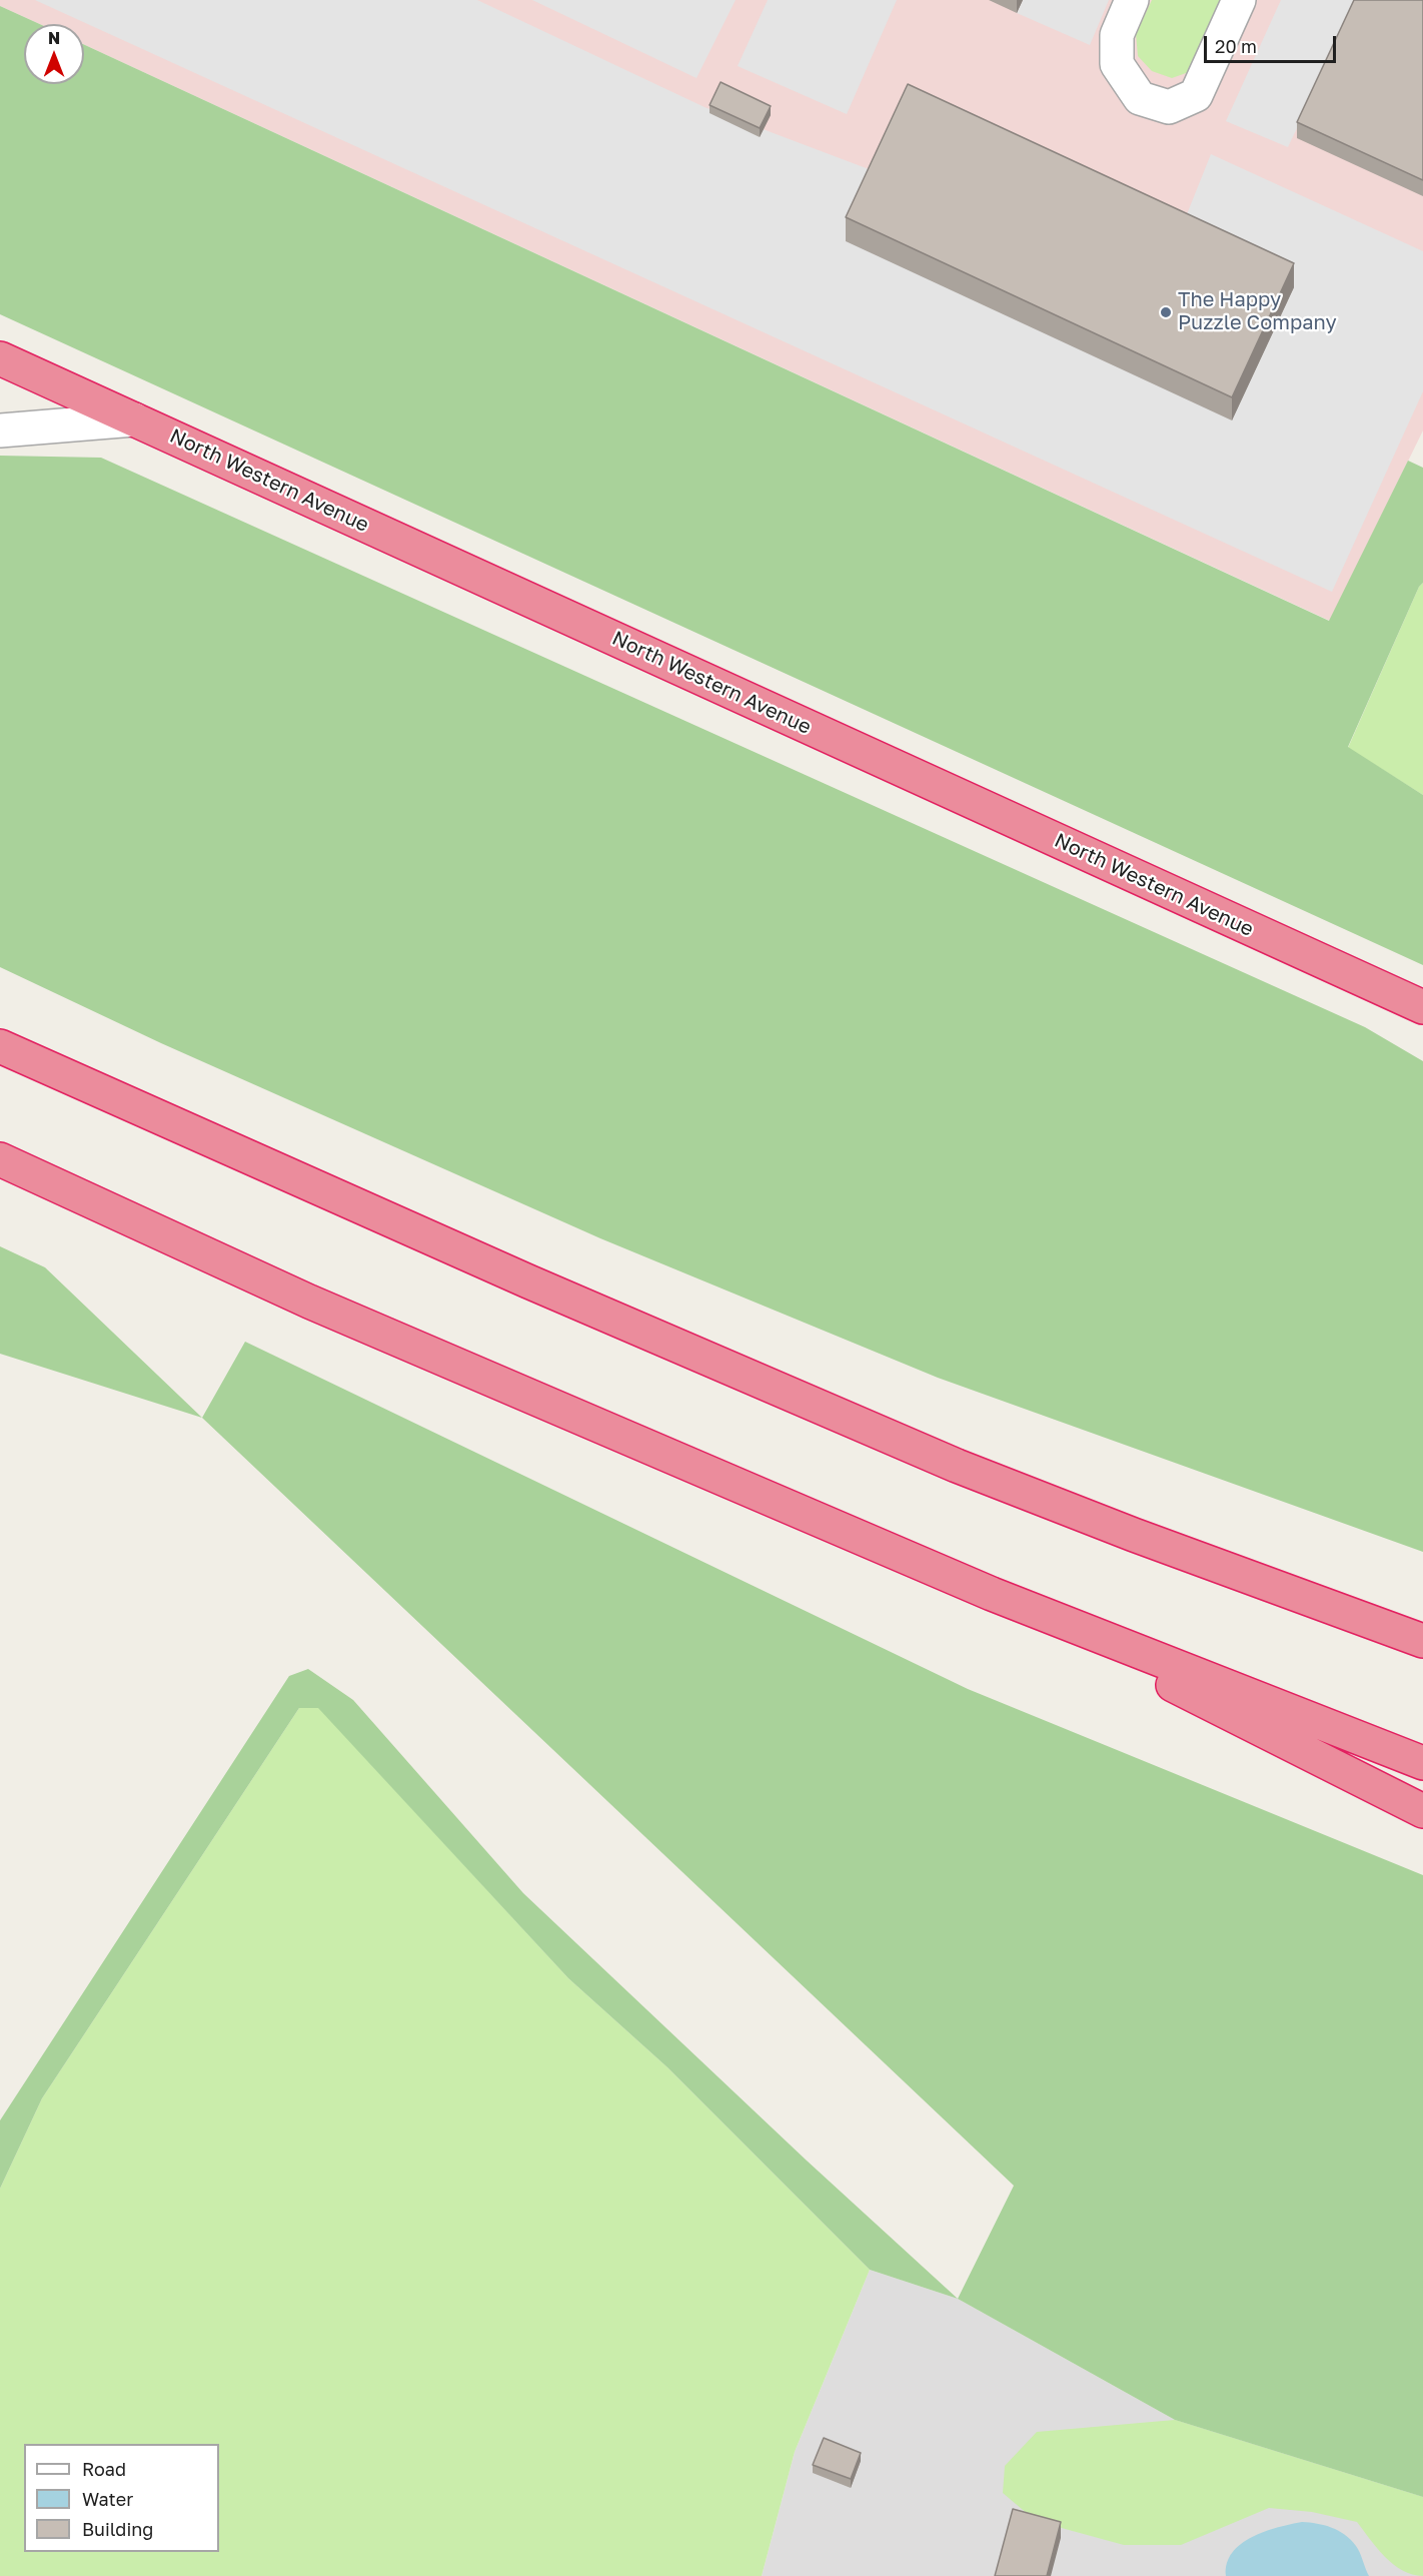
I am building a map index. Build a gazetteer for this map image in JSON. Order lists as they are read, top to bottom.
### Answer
{
  "streets": {
    "highway": ["North Western Avenue"]
  },
  "places": ["The Happy Puzzle Company"],
  "legend": ["Road", "Water", "Building"],
  "scale_bar": "20 m",
  "north": "top"
}
